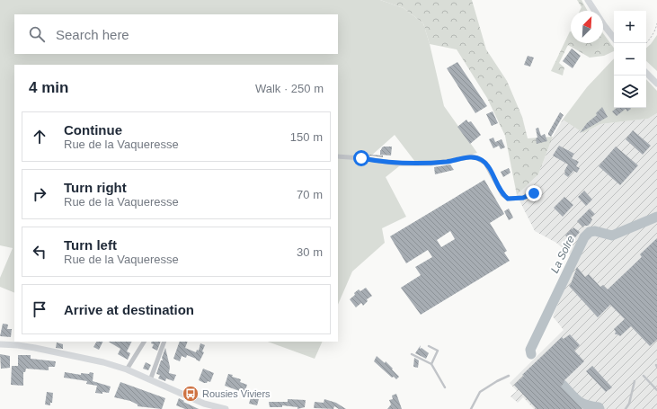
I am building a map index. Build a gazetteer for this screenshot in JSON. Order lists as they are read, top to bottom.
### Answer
{
  "water": ["La Solre"],
  "places": {
    "bus stop": ["Rousies Viviers"]
  },
  "north": "top right",
  "page": {
    "map_buttons": ["+", "−"],
    "search": "Search here",
    "heading": ["4 min", "Walk · 250 m"],
    "list": [
      ["Continue", "Rue de la Vaqueresse", "150 m"],
      ["Turn right", "Rue de la Vaqueresse", "70 m"],
      ["Turn left", "Rue de la Vaqueresse", "30 m"],
      "Arrive at destination"
    ]
  }
}
